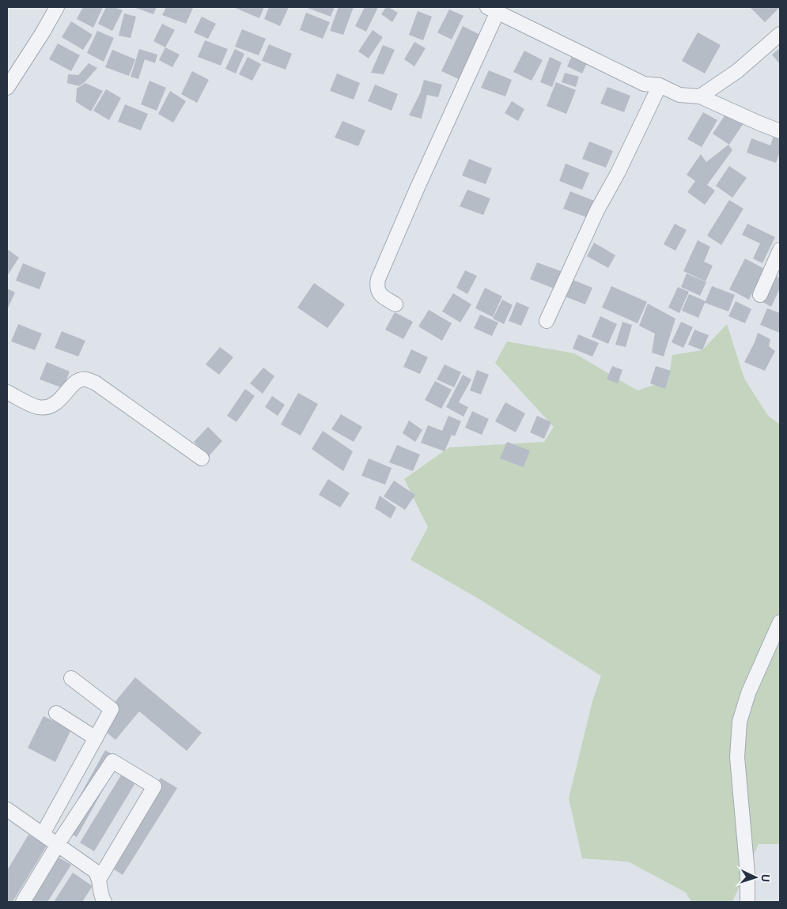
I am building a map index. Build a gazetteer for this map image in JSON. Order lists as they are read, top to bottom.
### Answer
{
  "north": "right"
}
